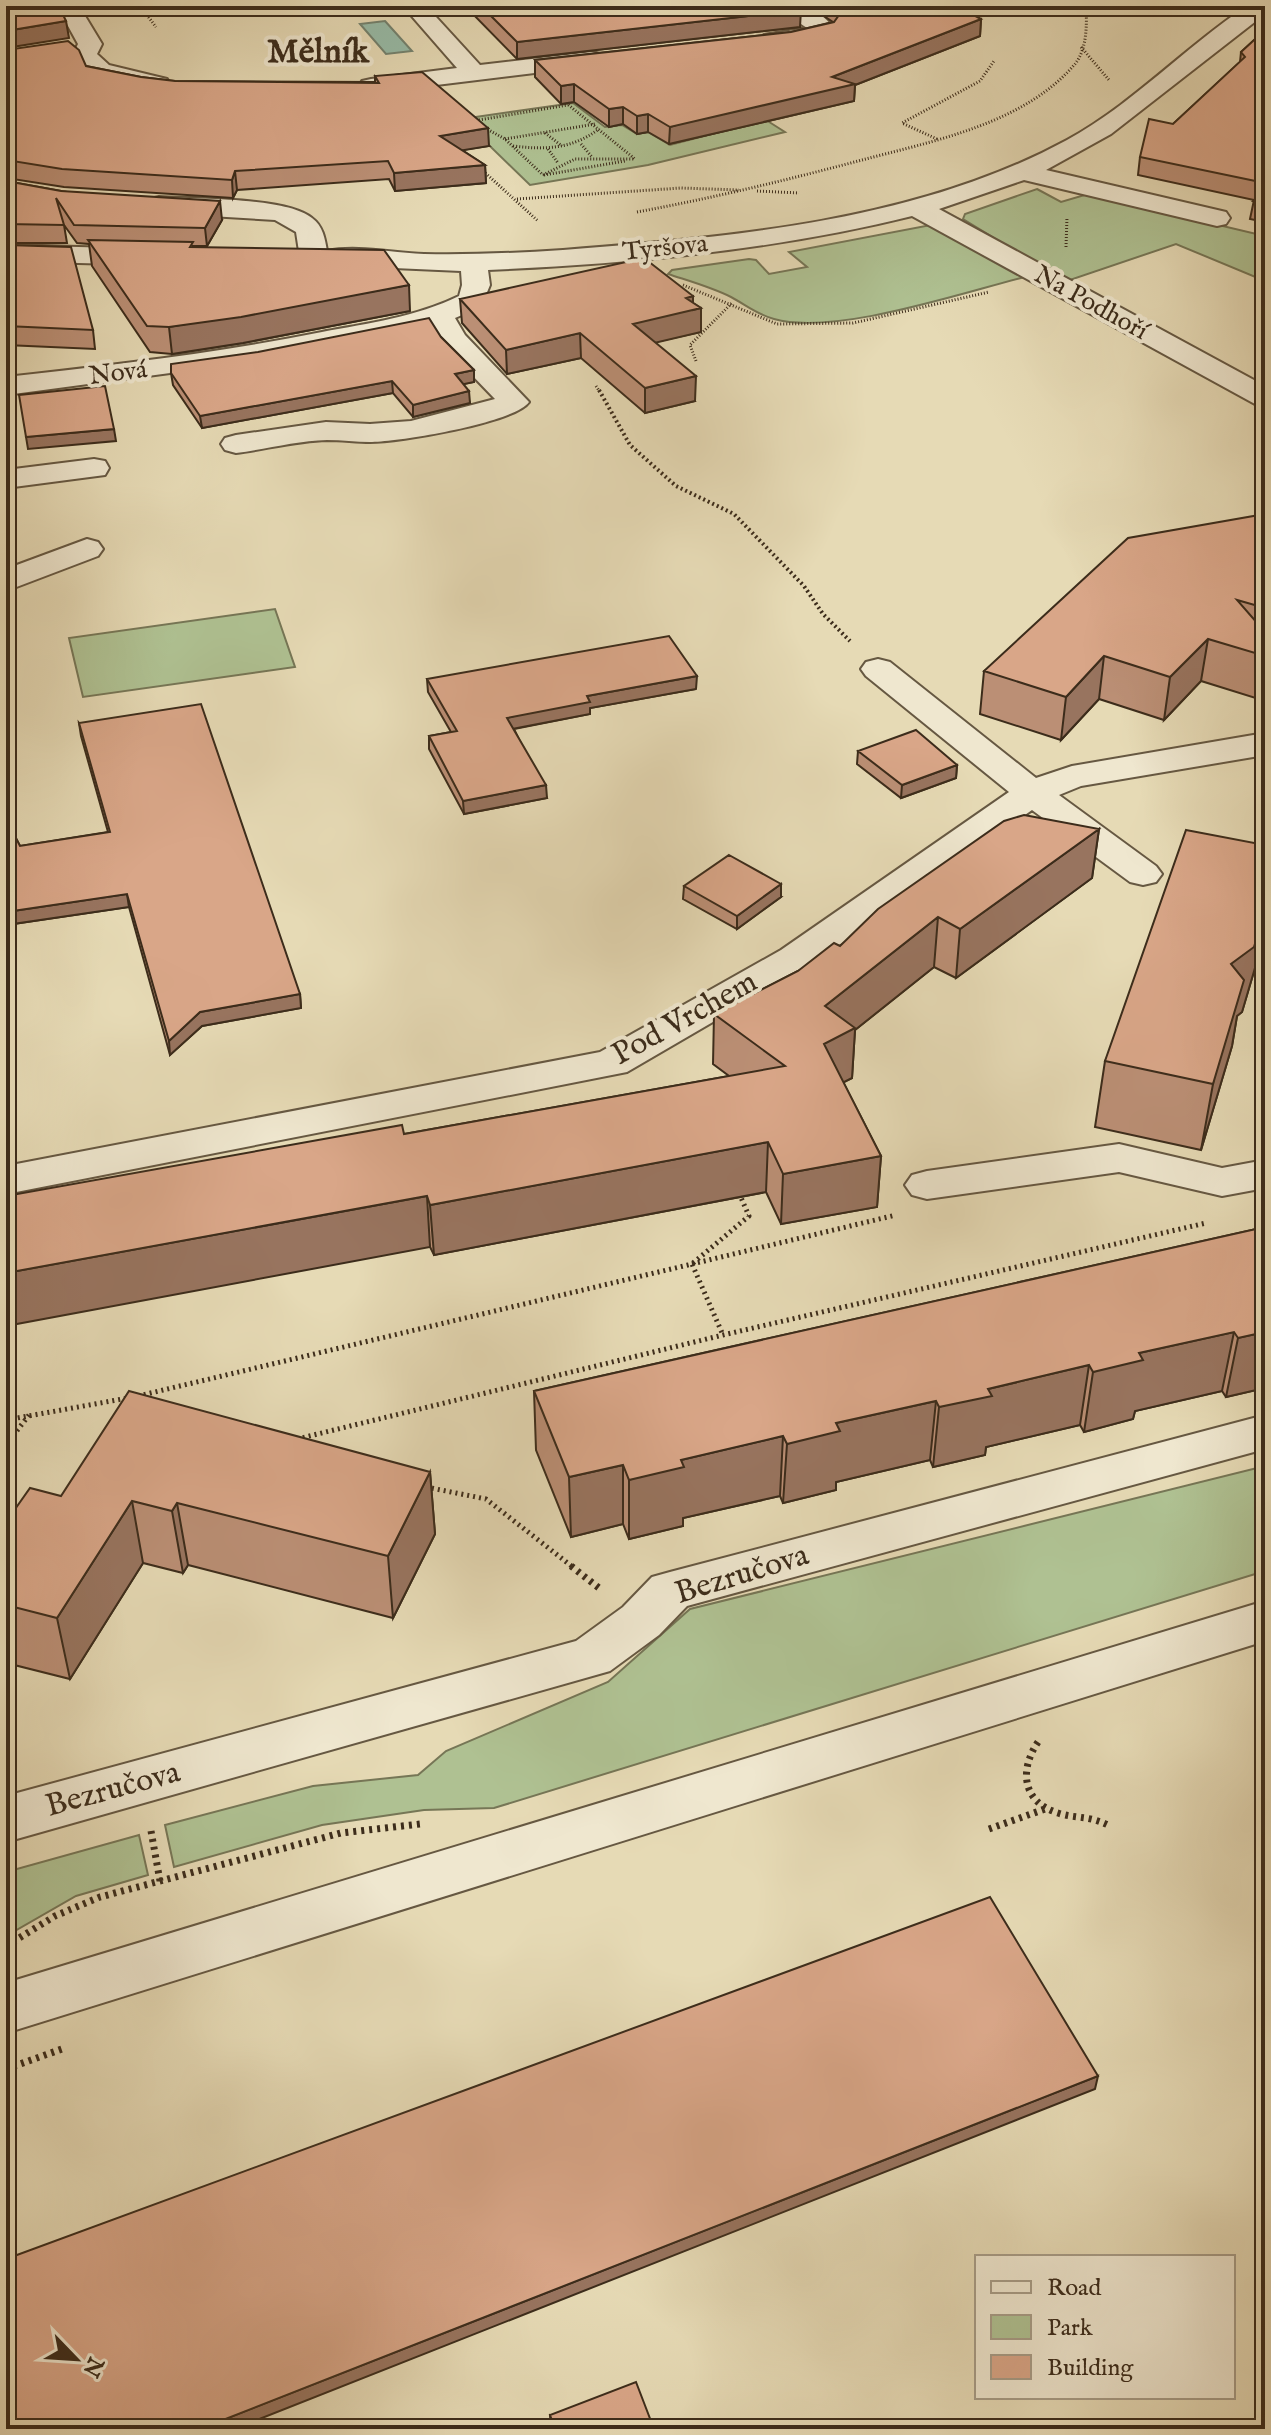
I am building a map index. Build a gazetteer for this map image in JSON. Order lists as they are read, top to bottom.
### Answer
{
  "streets": {
    "street": [
      "Tyršova",
      "Na Podhoří",
      "Nová",
      "Pod Vrchem",
      "Bezručova"
    ]
  },
  "crossings": [
    ["Tyršova", "Na Podhoří"],
    ["Tyršova", "Nová"]
  ],
  "districts": ["Mělník"],
  "legend": ["Road", "Park", "Building"],
  "north": "bottom right"
}
